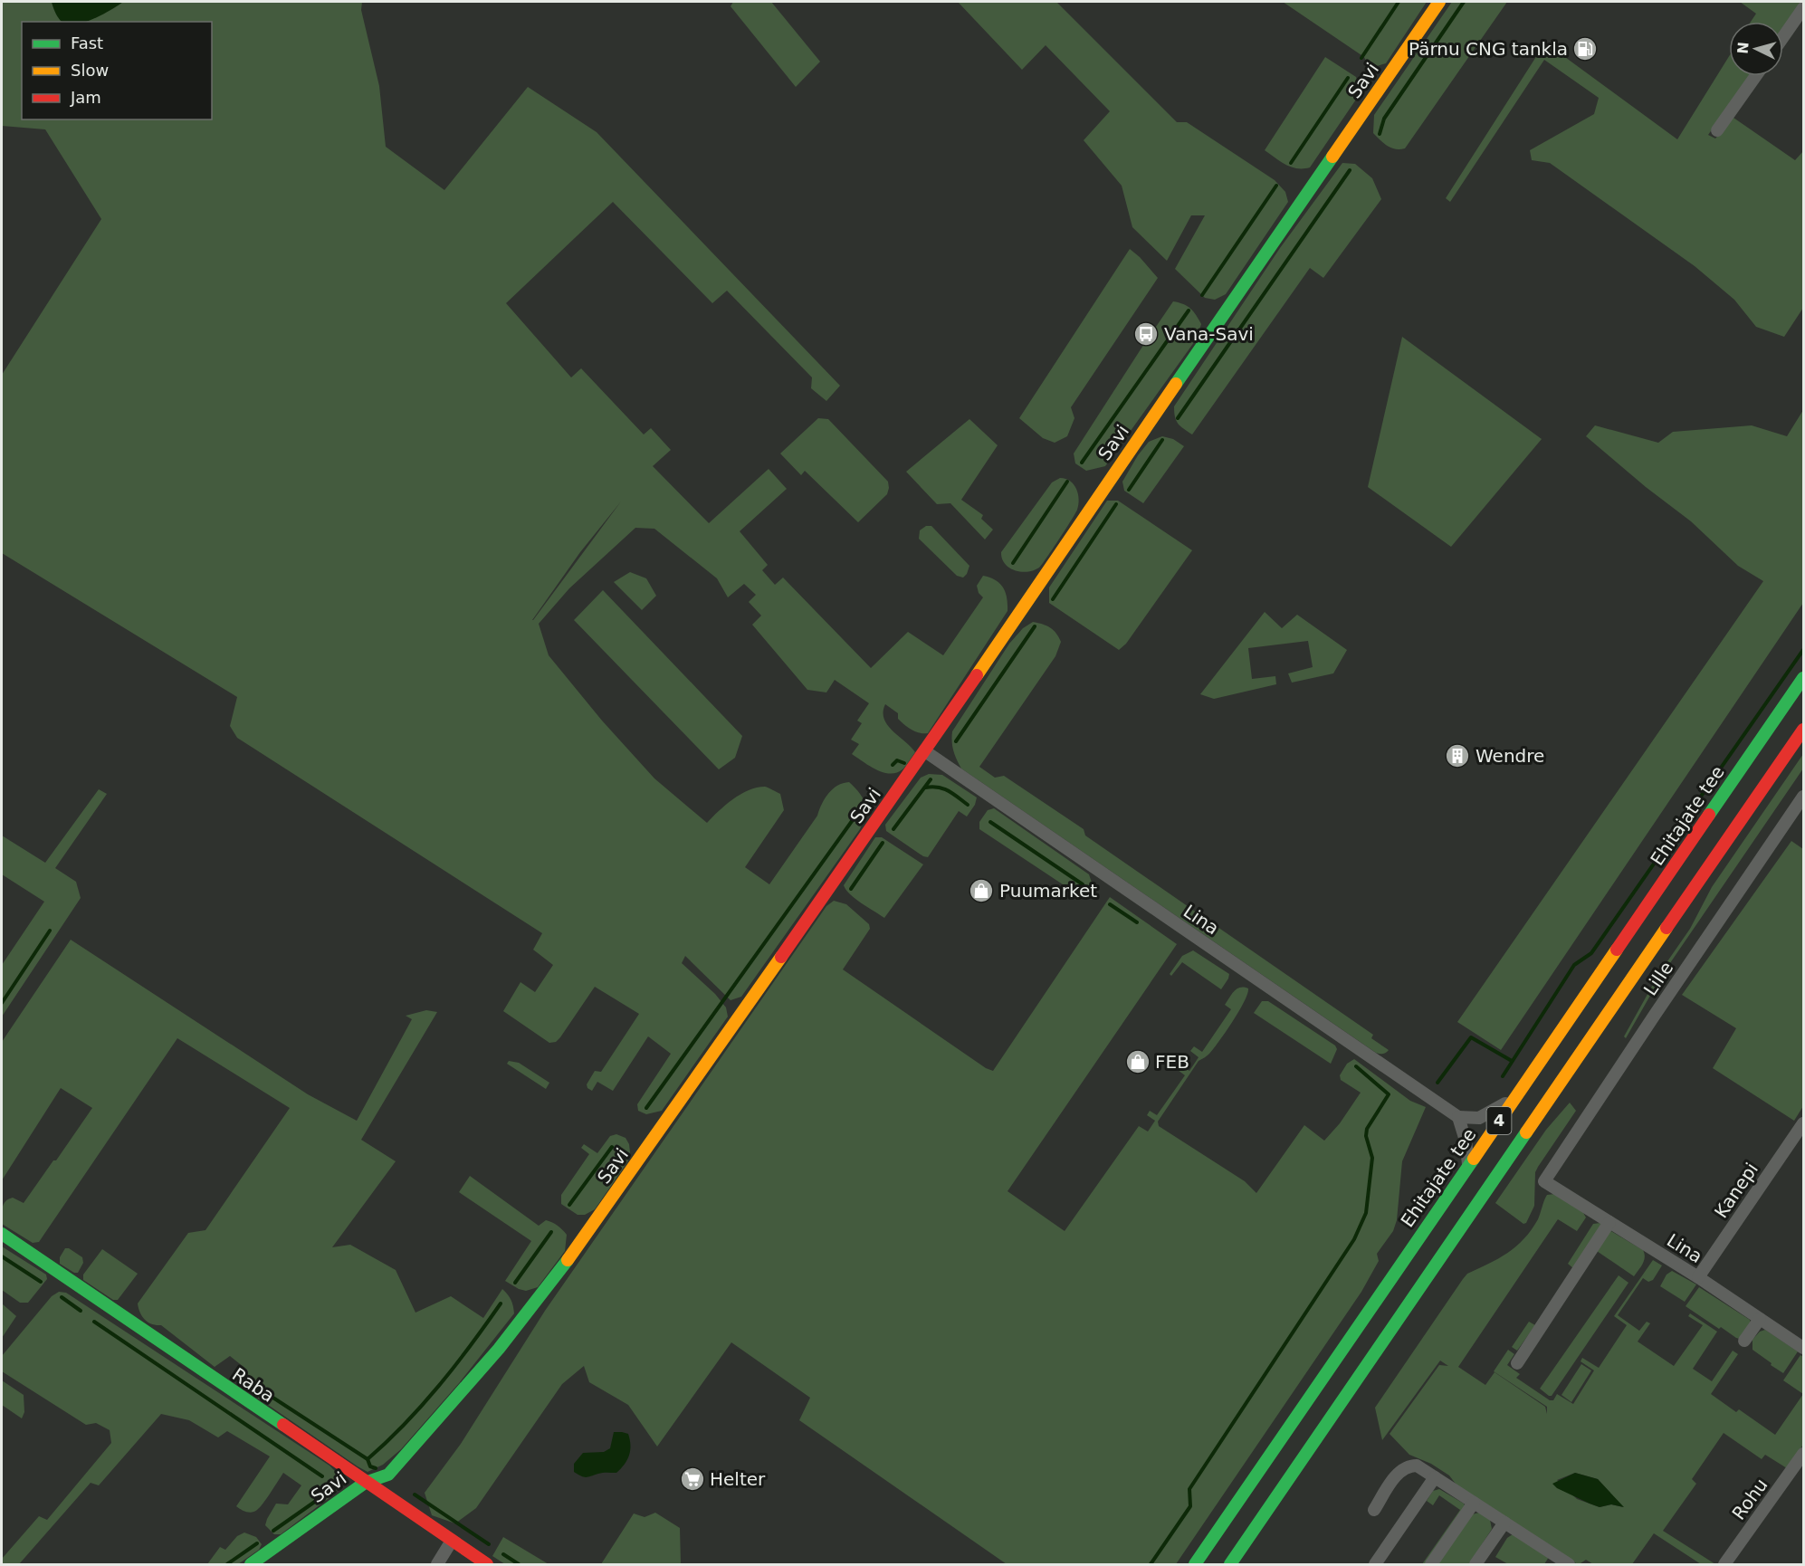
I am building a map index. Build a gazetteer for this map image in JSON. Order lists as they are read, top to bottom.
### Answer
{
  "streets": {
    "main road": [
      "Savi",
      "Ehitajate tee",
      "4",
      "Raba"
    ],
    "street": [
      "Lina",
      "Lille",
      "Kanepi",
      "Rohu"
    ]
  },
  "crossings": [
    ["Savi", "Lina"],
    ["Savi", "Raba"],
    ["Lina", "Lille"],
    ["Lina", "Kanepi"]
  ],
  "places": {
    "fuel station": ["Pärnu CNG tankla"],
    "bus stop": ["Vana-Savi"],
    "building": ["Wendre"],
    "shop": ["Puumarket", "FEB"],
    "supermarket": ["Helter"]
  },
  "legend": ["Fast", "Slow", "Jam"],
  "north": "left"
}
